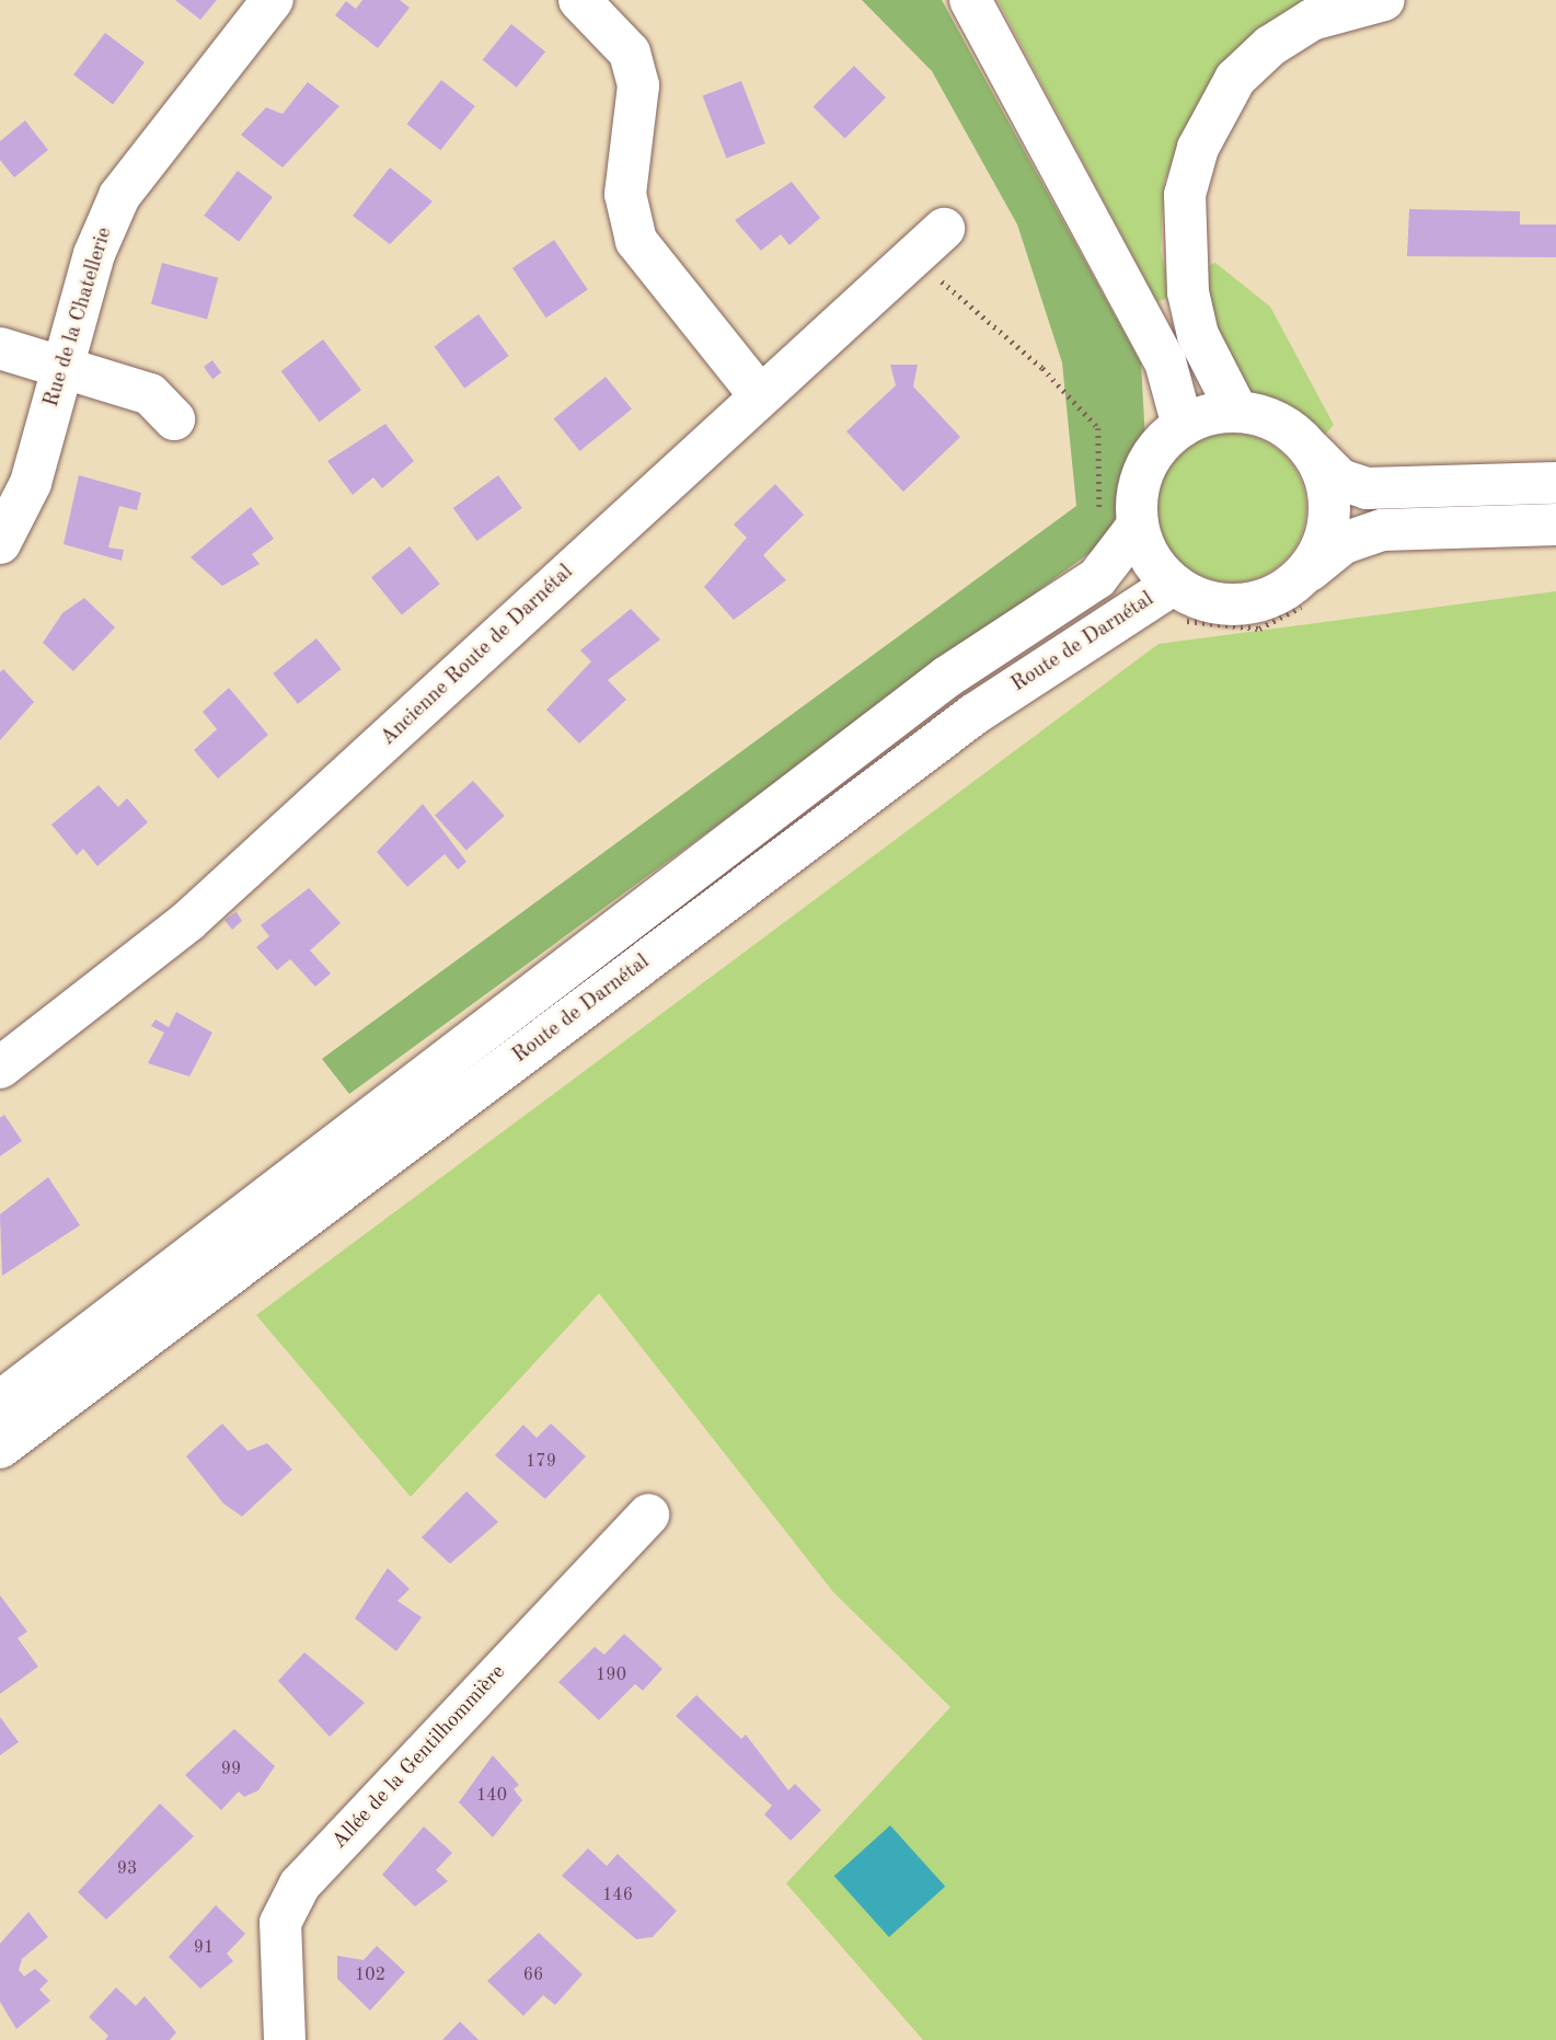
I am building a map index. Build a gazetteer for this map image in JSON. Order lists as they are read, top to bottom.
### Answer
{
  "streets": {
    "main road": [
      "Rue de la Chatellerie",
      "Route de Darnétal",
      "Ancienne Route de Darnétal",
      "Allée de la Gentilhommière"
    ]
  },
  "house_numbers": [
    "179",
    "190",
    "99",
    "140",
    "93",
    "146",
    "91",
    "102",
    "66"
  ]
}
